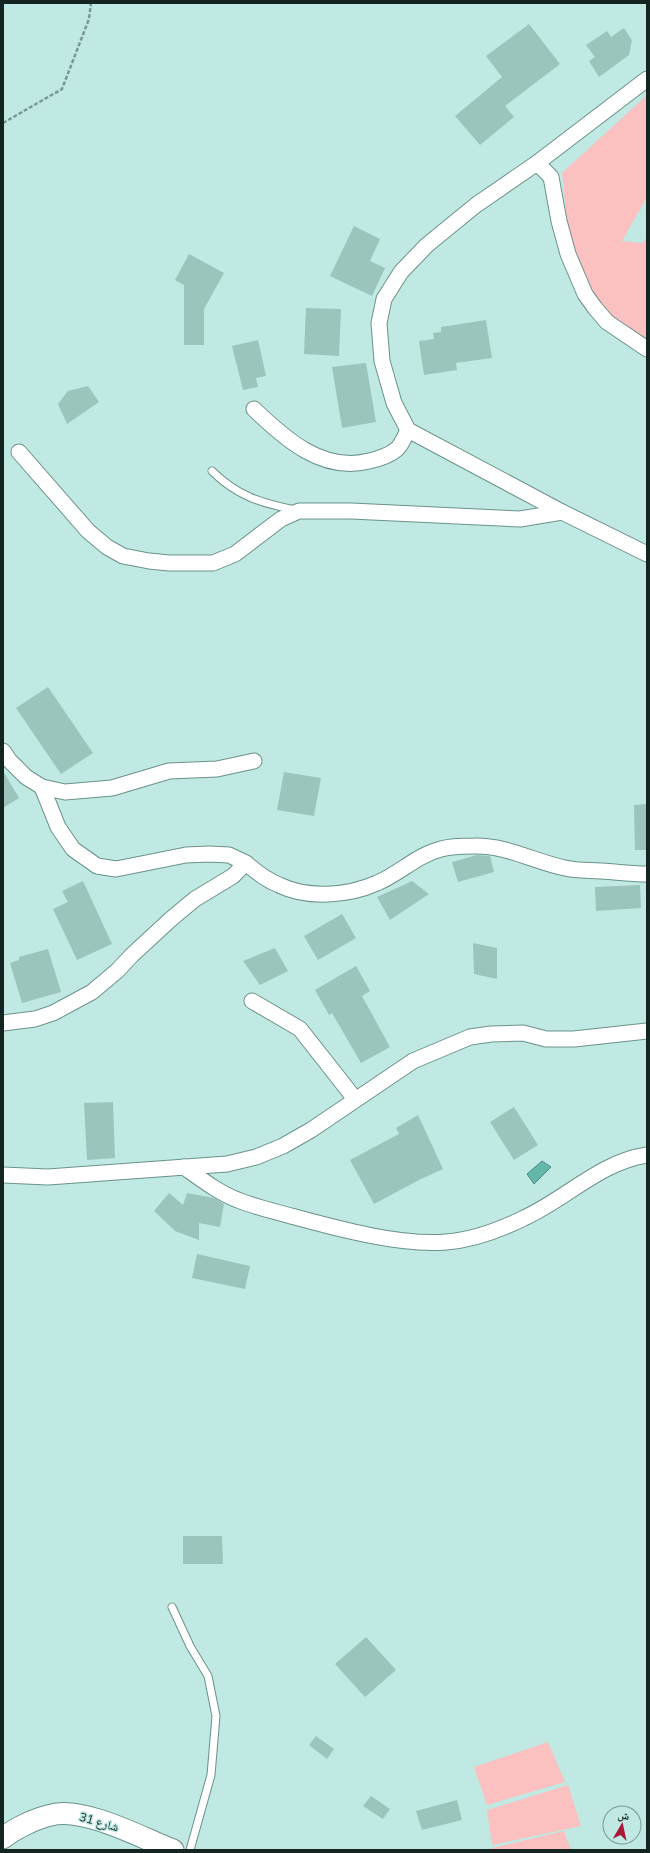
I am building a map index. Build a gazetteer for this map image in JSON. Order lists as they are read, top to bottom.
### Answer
{
  "streets": {
    "main road": ["شارع 31"]
  },
  "north": "top"
}
